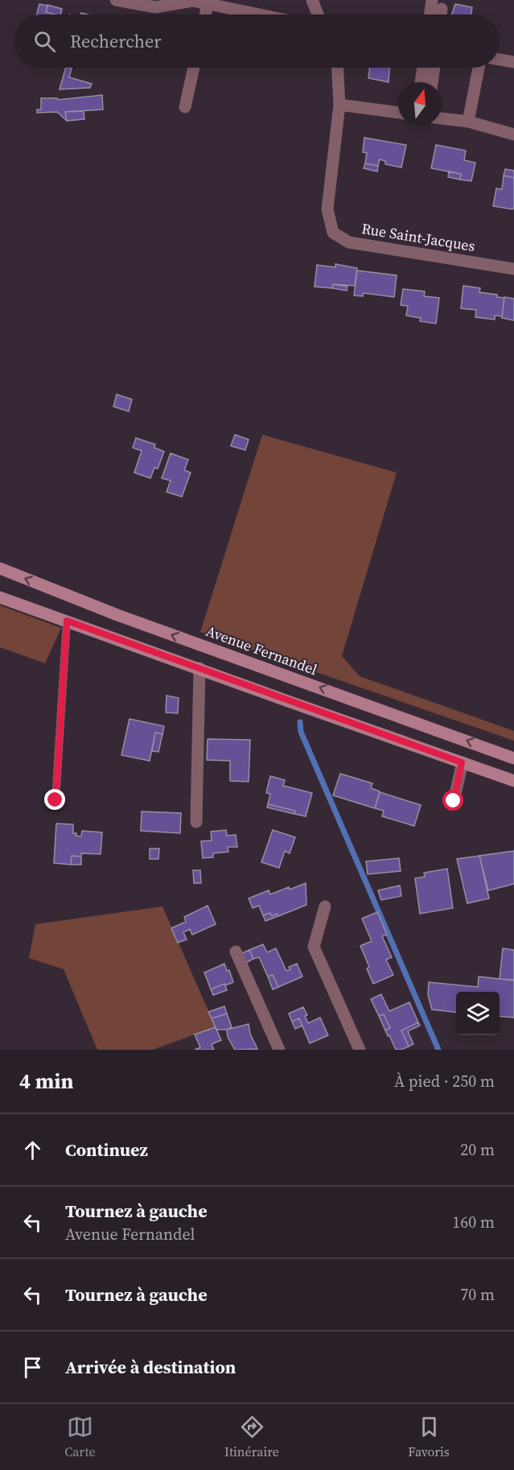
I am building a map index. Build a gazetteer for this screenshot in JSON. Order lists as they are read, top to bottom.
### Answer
{
  "streets": {
    "main road": ["Avenue Fernandel"],
    "street": ["Rue Saint-Jacques"]
  },
  "north": "top",
  "page": {
    "search": "Rechercher",
    "heading": ["4 min", "À pied · 250 m"],
    "list": [
      ["Continuez", "20 m"],
      ["Tournez à gauche", "Avenue Fernandel", "160 m"],
      ["Tournez à gauche", "70 m"],
      "Arrivée à destination"
    ],
    "nav": ["Carte", "Itinéraire", "Favoris"]
  }
}
